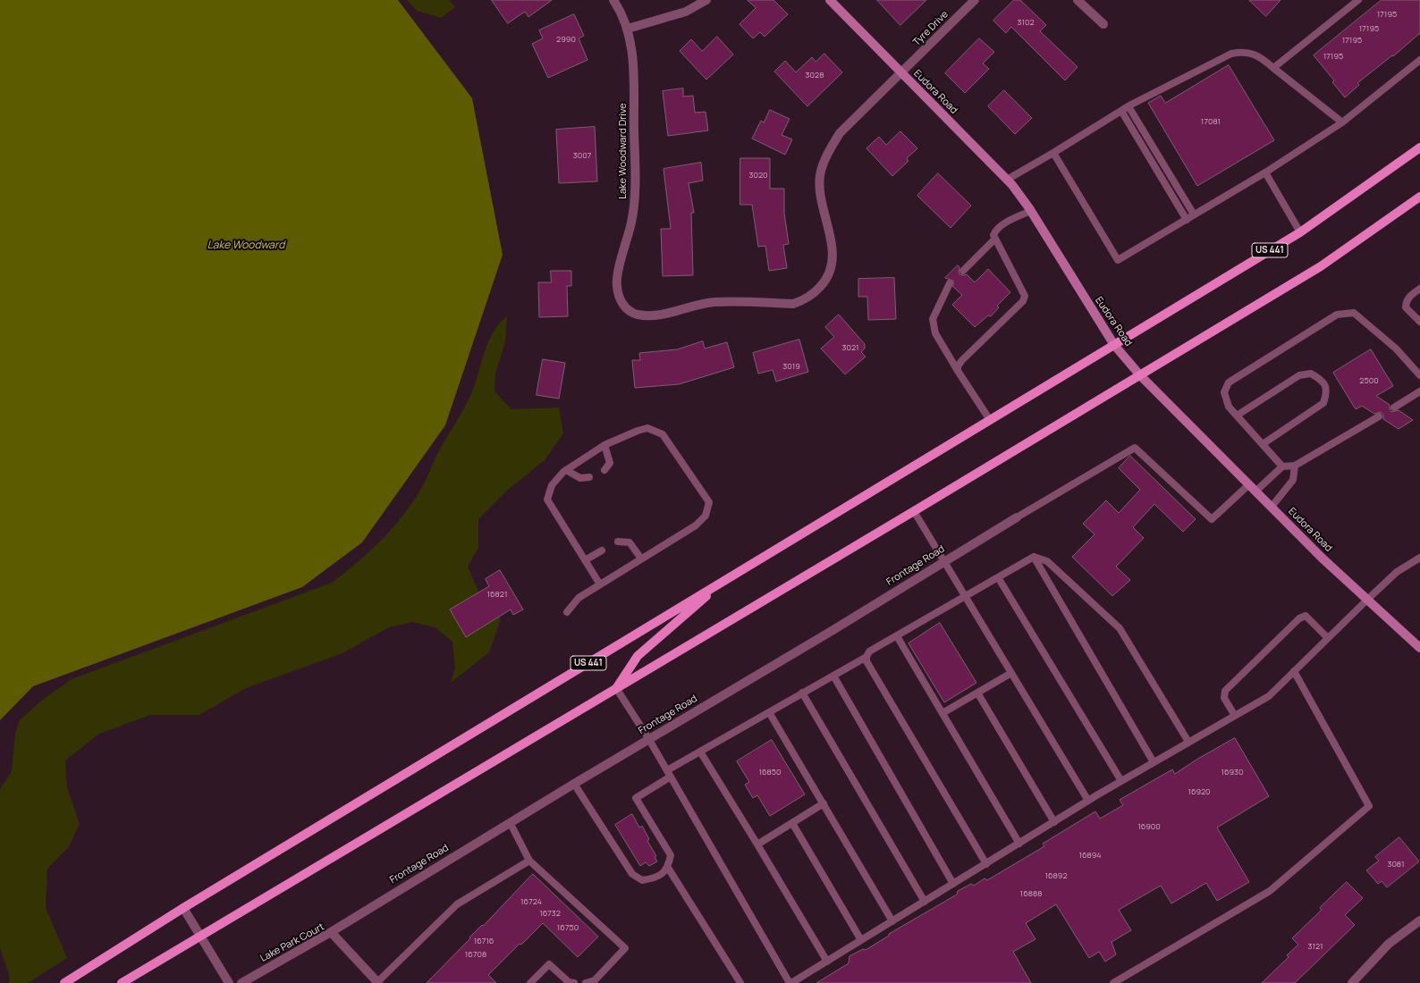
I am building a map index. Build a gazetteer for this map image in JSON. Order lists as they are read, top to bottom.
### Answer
{
  "streets": {
    "main road": ["US 441"],
    "street": [
      "Tyre Drive",
      "Eudora Road",
      "Lake Woodward Drive",
      "Frontage Road",
      "Lake Park Court"
    ]
  },
  "crossings": [
    ["Tyre Drive", "Eudora Road"],
    ["Tyre Drive", "Lake Woodward Drive"],
    ["Eudora Road", "Lake Woodward Drive"],
    ["Eudora Road", "US 441"],
    ["Frontage Road", "Lake Park Court"]
  ],
  "water": ["Lake Woodward"],
  "house_numbers": [
    "17195",
    "3102",
    "17195",
    "2990",
    "17195",
    "17195",
    "3028",
    "17081",
    "3007",
    "3020",
    "3021",
    "3019",
    "2500",
    "16821",
    "16850",
    "16930",
    "16920",
    "16900",
    "16894",
    "3081",
    "16892",
    "16888",
    "16724",
    "16732",
    "16750",
    "16716",
    "3121",
    "16708"
  ]
}
